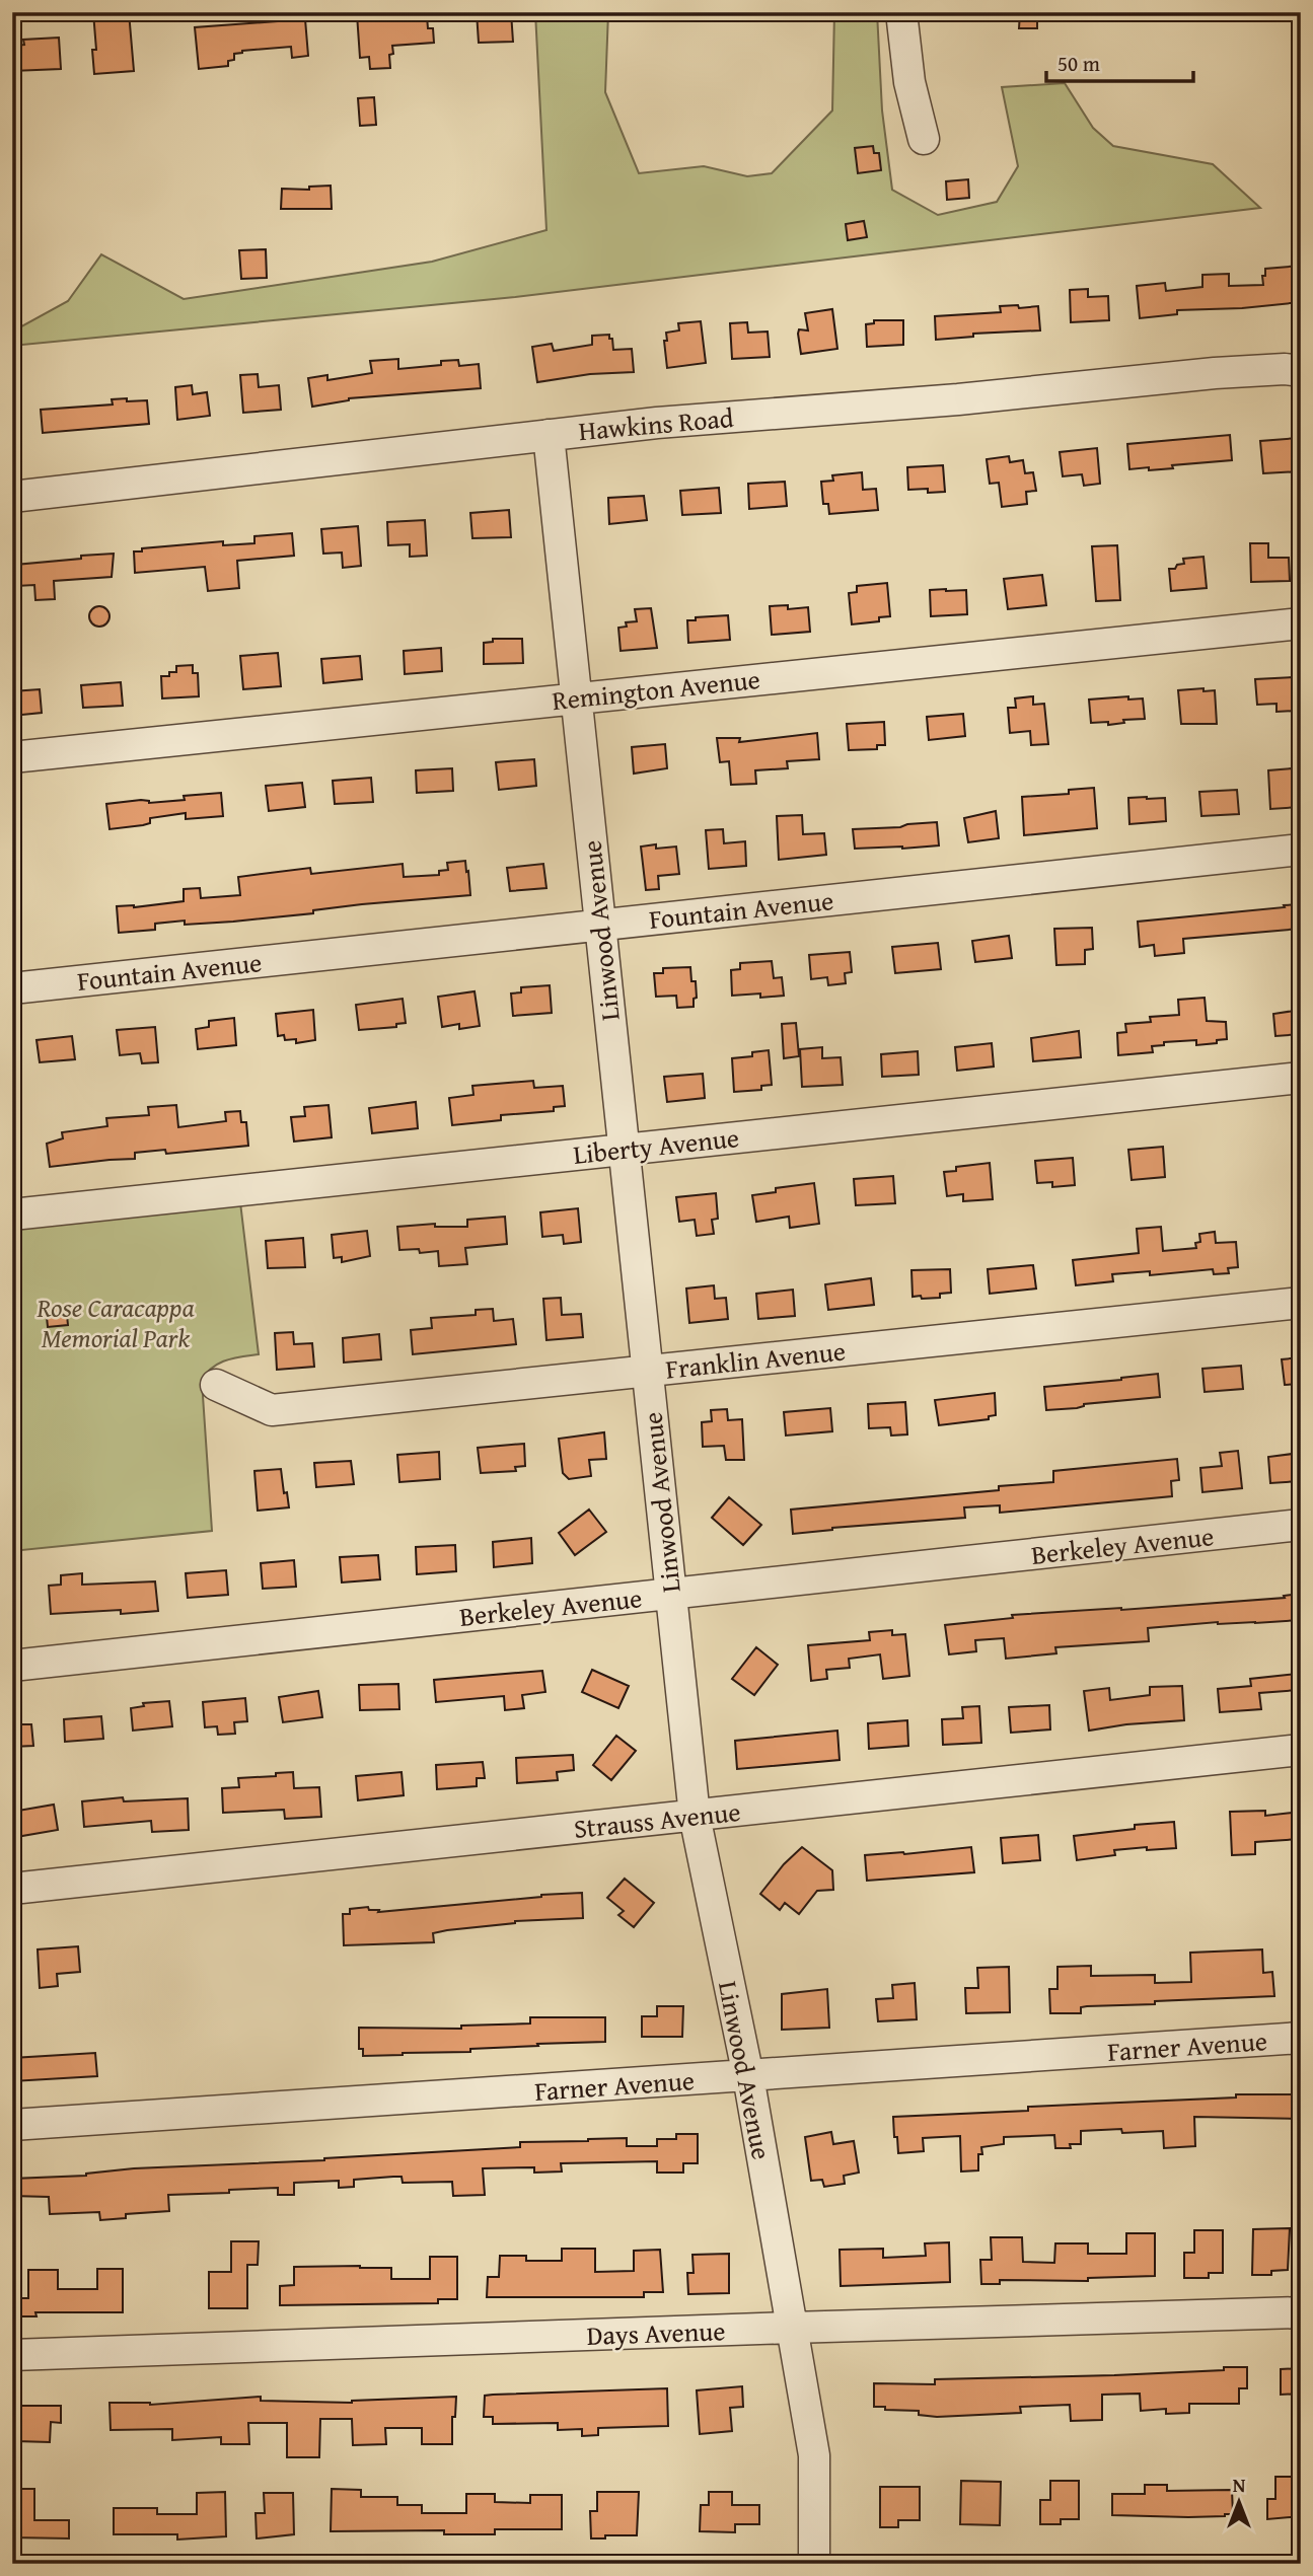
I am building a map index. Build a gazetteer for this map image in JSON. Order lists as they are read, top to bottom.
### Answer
{
  "streets": {
    "street": [
      "Hawkins Road",
      "Remington Avenue",
      "Fountain Avenue",
      "Linwood Avenue",
      "Liberty Avenue",
      "Franklin Avenue",
      "Berkeley Avenue",
      "Strauss Avenue",
      "Farner Avenue",
      "Days Avenue"
    ]
  },
  "crossings": [
    ["Hawkins Road", "Linwood Avenue"],
    ["Remington Avenue", "Linwood Avenue"],
    ["Fountain Avenue", "Linwood Avenue"],
    ["Linwood Avenue", "Liberty Avenue"],
    ["Linwood Avenue", "Franklin Avenue"],
    ["Linwood Avenue", "Berkeley Avenue"],
    ["Linwood Avenue", "Strauss Avenue"],
    ["Linwood Avenue", "Farner Avenue"],
    ["Linwood Avenue", "Days Avenue"]
  ],
  "parks": ["Rose Caracappa Memorial Park"],
  "scale_bar": "50 m",
  "north": "top"
}
